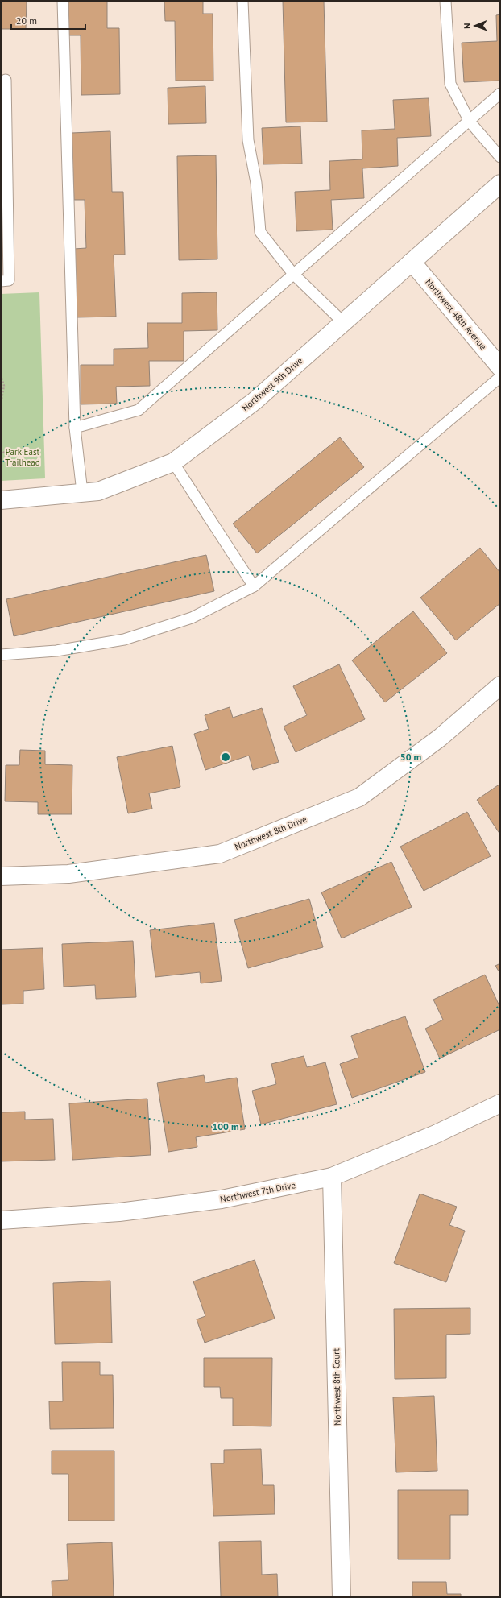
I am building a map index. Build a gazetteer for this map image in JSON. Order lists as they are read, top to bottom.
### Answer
{
  "streets": {
    "street": [
      "Northwest 48th Avenue",
      "Northwest 9th Drive",
      "Northwest 8th Drive",
      "Northwest 7th Drive",
      "Northwest 8th Court"
    ]
  },
  "crossings": [
    ["Northwest 48th Avenue", "Northwest 9th Drive"],
    ["Northwest 7th Drive", "Northwest 8th Court"]
  ],
  "parks": ["Park East Trailhead"],
  "scale_bar": "20 m",
  "north": "left",
  "rings": ["50 m", "100 m"]
}
